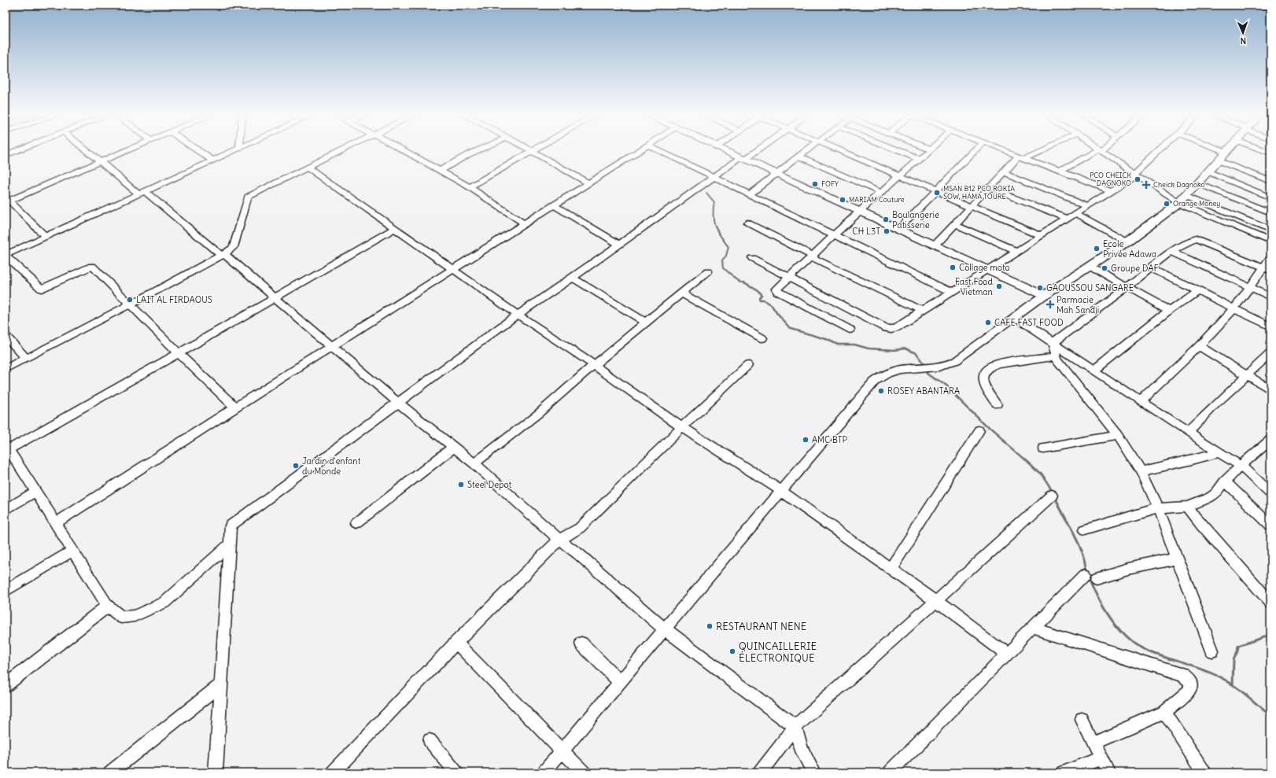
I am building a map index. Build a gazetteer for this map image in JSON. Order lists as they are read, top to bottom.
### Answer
{
  "places": {
    "other": [
      "PCO CHEICK DAGNOKO",
      "FOFY",
      "MSAN B12 PCO ROKIA SOW, HAMA TOURE",
      "MARIAM Couture",
      "Orange Money",
      "Boulangerie Patisserie",
      "CH L3T",
      "Ecole Privée Adawa",
      "Collage moto",
      "Groupe DAF",
      "Fast Food Vietman",
      "GAOUSSOU SANGARE",
      "LAIT AL FIRDAOUS",
      "CAFE FAST FOOD",
      "ROSEY ABANTARA",
      "AMC BTP",
      "Jardin d'enfant du Monde",
      "Steel Depot",
      "RESTAURANT NENE",
      "QUINCAILLERIE ÉLECTRONIQUE"
    ],
    "health": ["Cheick Dagnoko", "Parmacie Mah Sandji"]
  },
  "north": "bottom"
}
